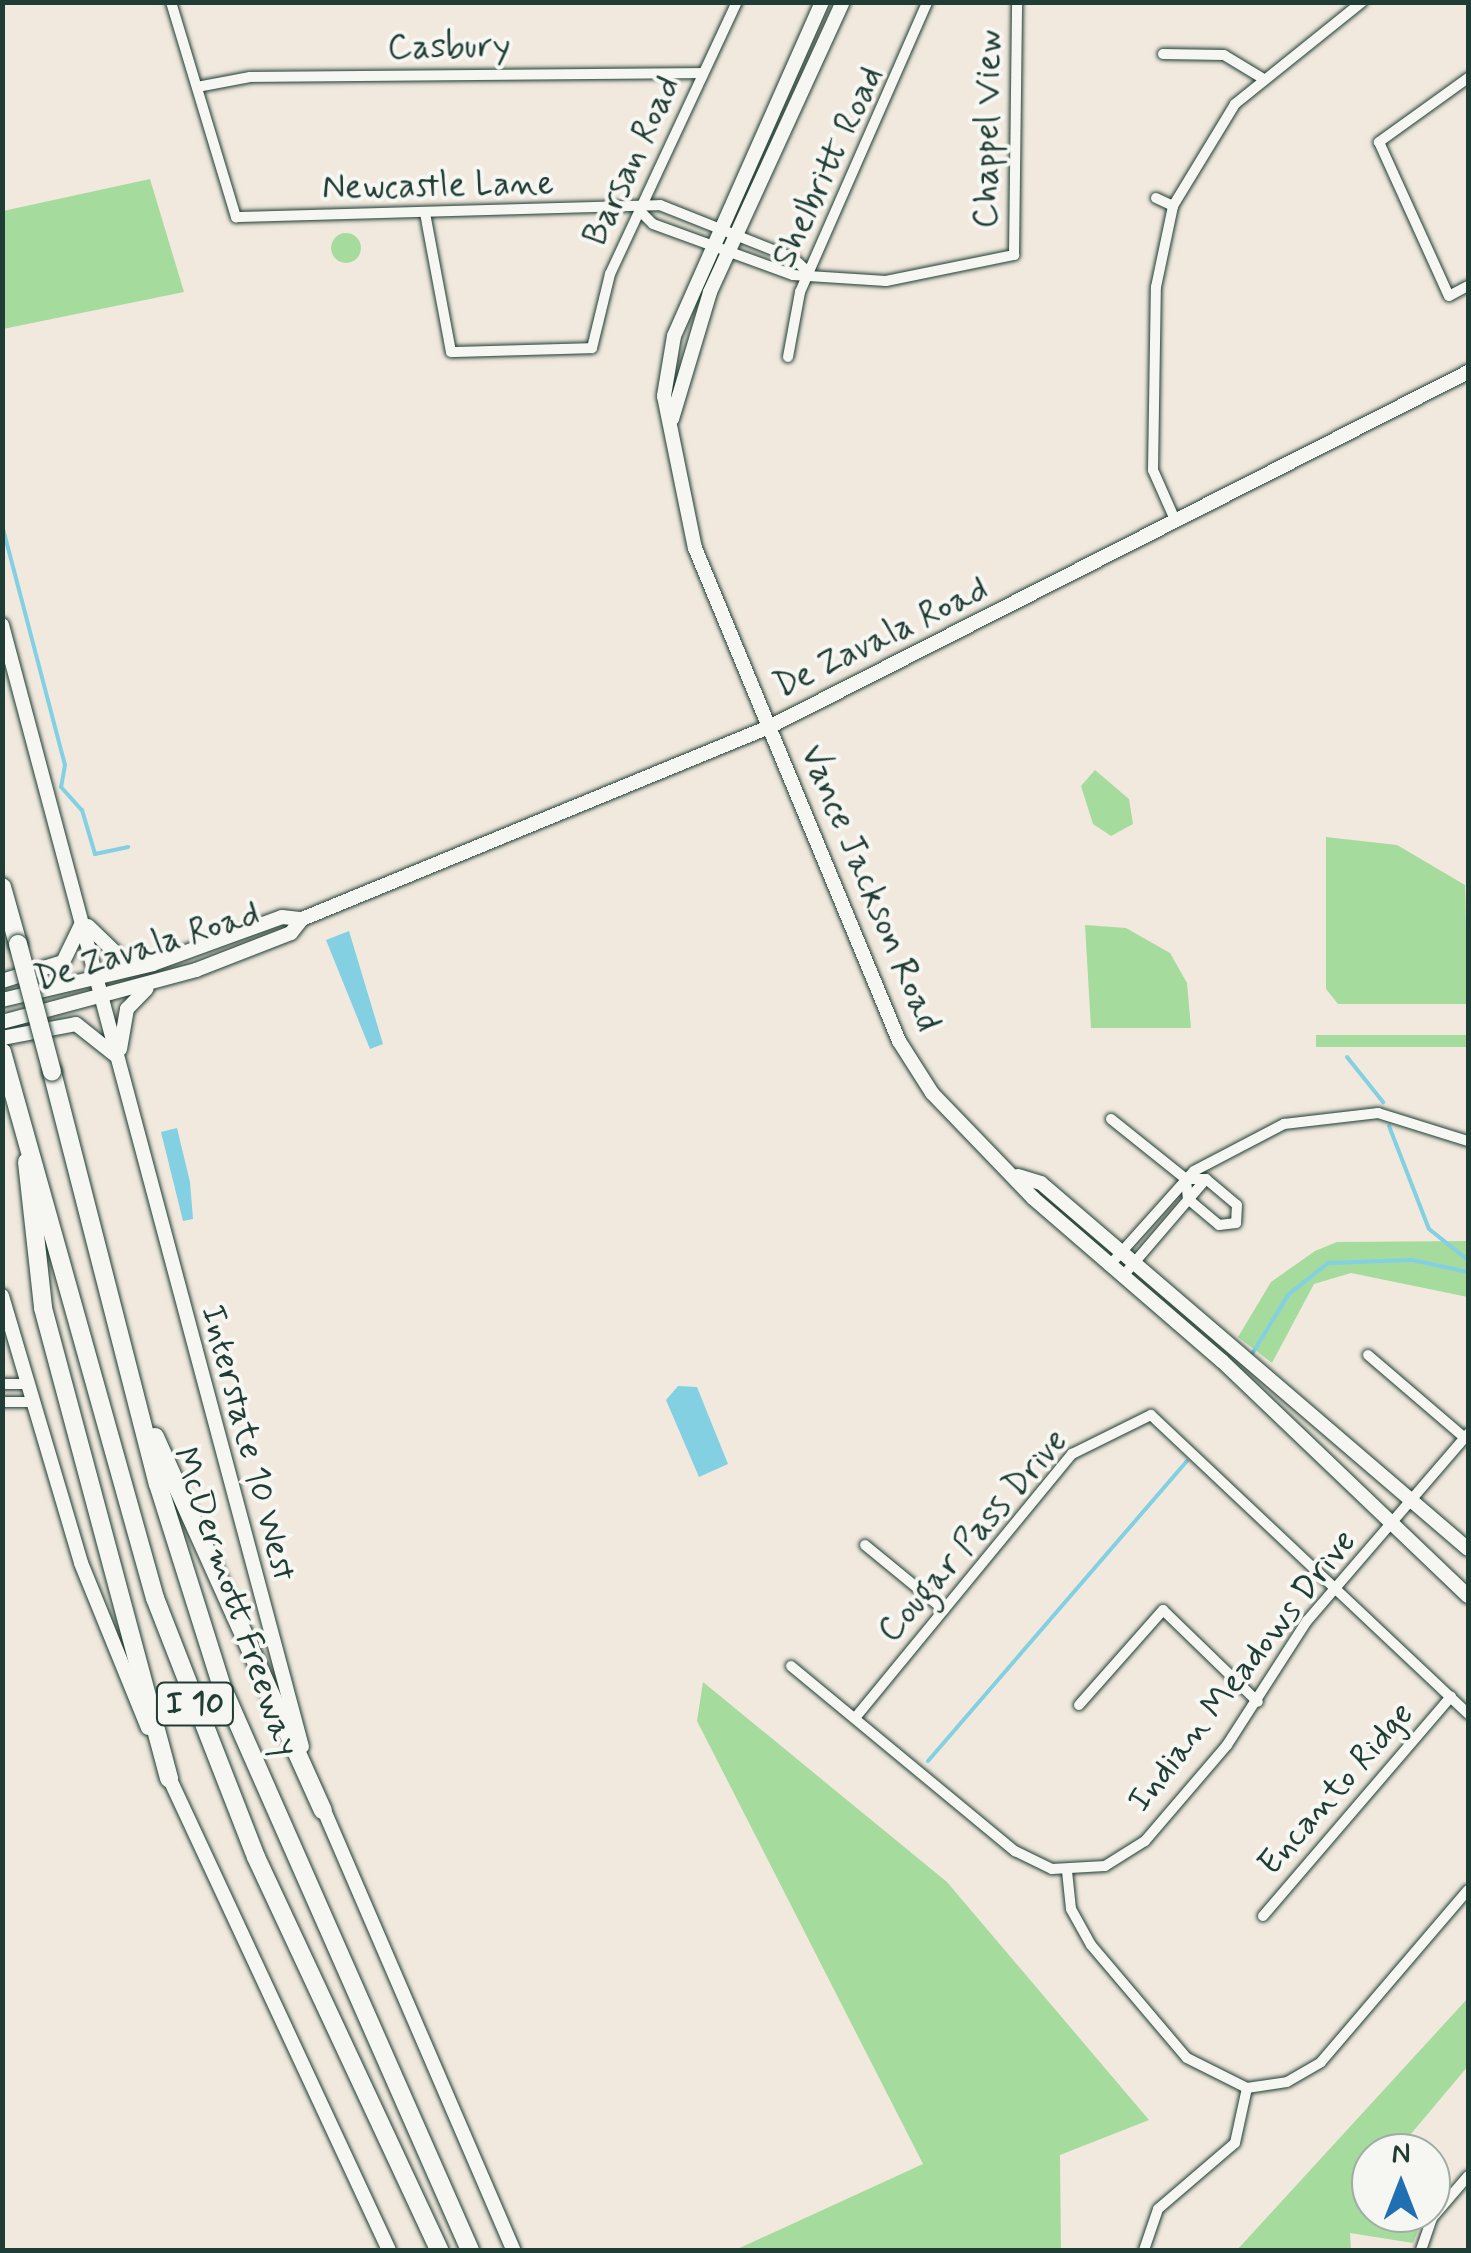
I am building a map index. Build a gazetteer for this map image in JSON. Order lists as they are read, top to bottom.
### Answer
{
  "streets": {
    "highway": ["McDermott Freeway", "I 10"],
    "main road": ["De Zavala Road", "Vance Jackson Road", "Interstate 10 West"],
    "street": [
      "Casbury",
      "Chappel View",
      "Barsan Road",
      "Shelbritt Road",
      "Newcastle Lane",
      "Cougar Pass Drive",
      "Indian Meadows Drive",
      "Encanto Ridge"
    ]
  },
  "crossings": [
    ["Casbury", "Barsan Road"],
    ["Casbury", "Newcastle Lane"],
    ["Chappel View", "Newcastle Lane"],
    ["Barsan Road", "Newcastle Lane"],
    ["Shelbritt Road", "Newcastle Lane"],
    ["Newcastle Lane", "Vance Jackson Road"],
    ["De Zavala Road", "Vance Jackson Road"],
    ["De Zavala Road", "Interstate 10 West"],
    ["Vance Jackson Road", "Indian Meadows Drive"],
    ["Cougar Pass Drive", "Indian Meadows Drive"]
  ],
  "north": "top"
}
